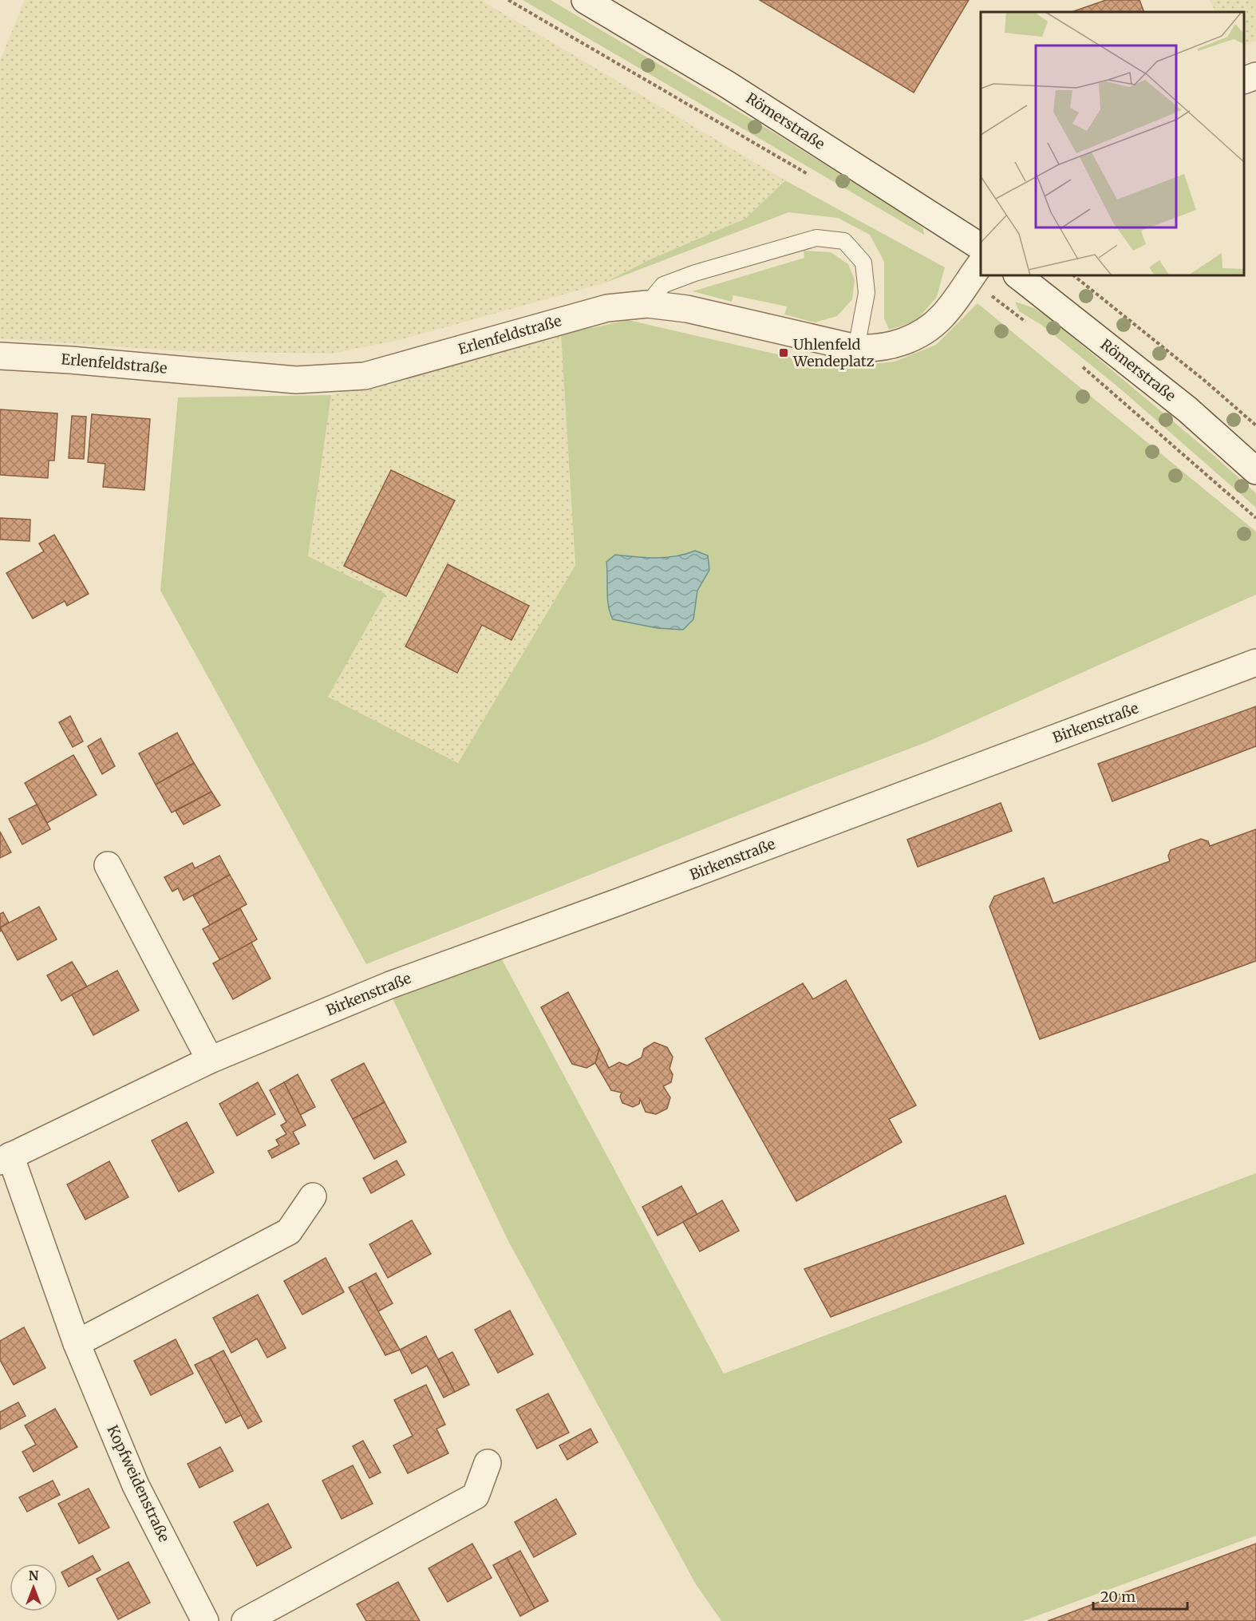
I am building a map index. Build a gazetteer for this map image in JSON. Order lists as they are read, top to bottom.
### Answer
{
  "streets": {
    "street": [
      "Römerstraße",
      "Erlenfeldstraße",
      "Birkenstraße",
      "Kopfweidenstraße"
    ]
  },
  "crossings": [
    ["Birkenstraße", "Kopfweidenstraße"]
  ],
  "places": {
    "transit": ["Uhlenfeld Wendeplatz"]
  },
  "scale_bar": "20 m",
  "north": "top"
}
